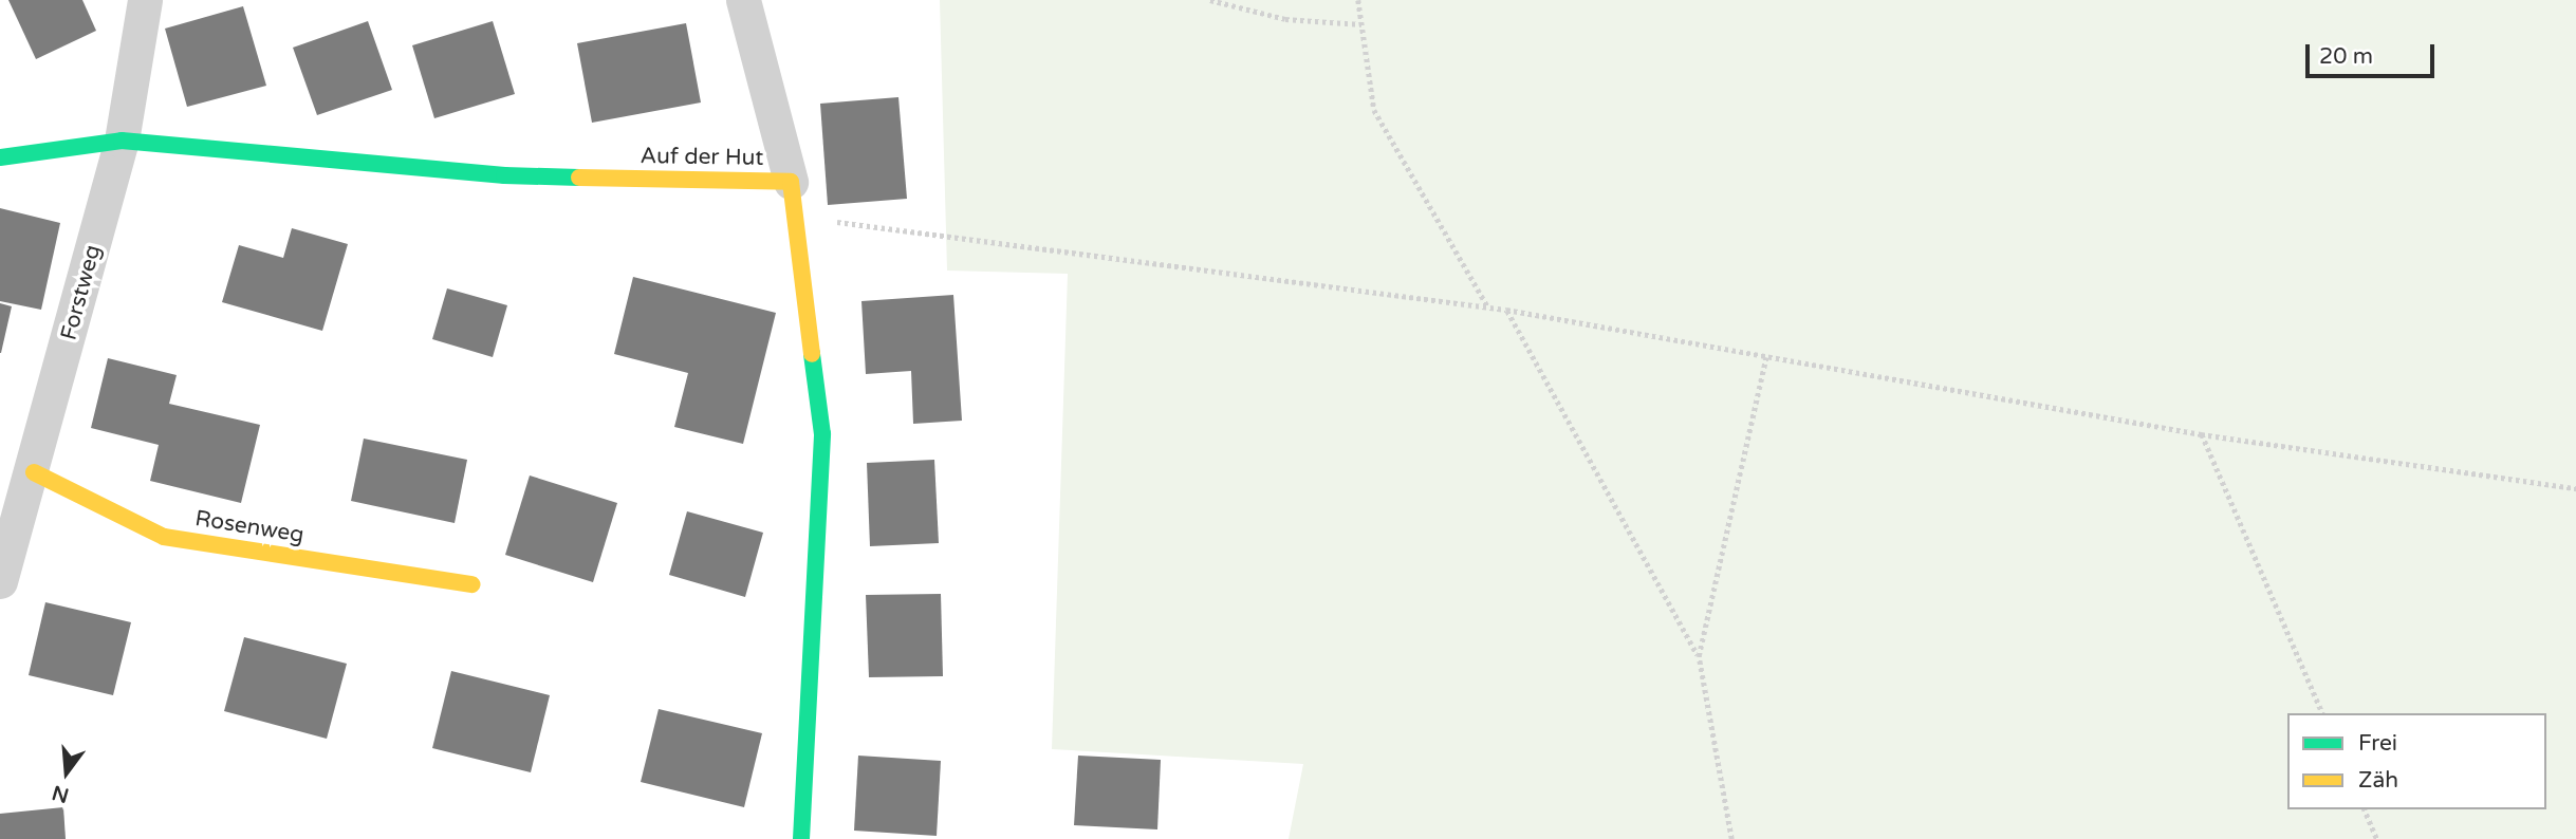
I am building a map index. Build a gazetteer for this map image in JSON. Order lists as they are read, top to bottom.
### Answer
{
  "streets": {
    "street": ["Auf der Hut", "Forstweg", "Rosenweg"]
  },
  "crossings": [
    ["Auf der Hut", "Forstweg"],
    ["Forstweg", "Rosenweg"]
  ],
  "legend": ["Frei", "Zäh"],
  "scale_bar": "20 m",
  "north": "bottom"
}
